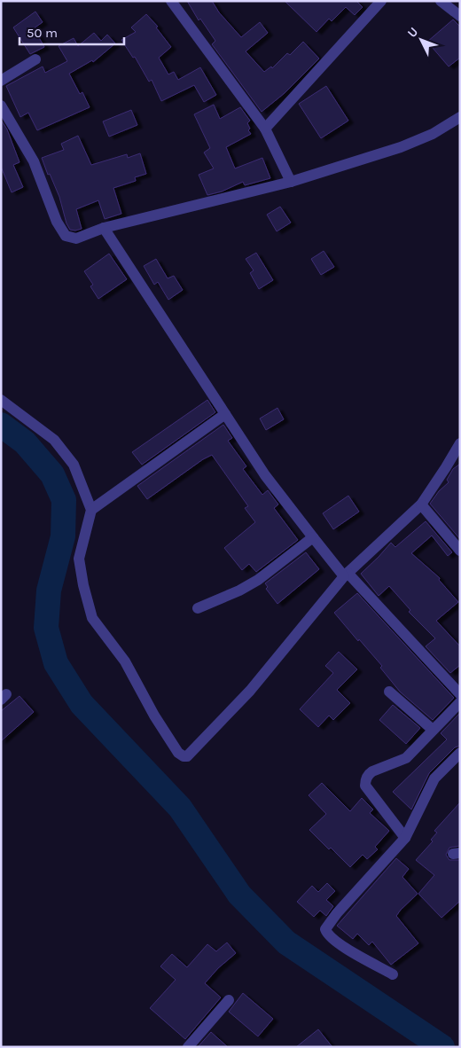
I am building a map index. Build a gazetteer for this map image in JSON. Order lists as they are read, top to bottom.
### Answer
{
  "scale_bar": "50 m",
  "north": "top left"
}
